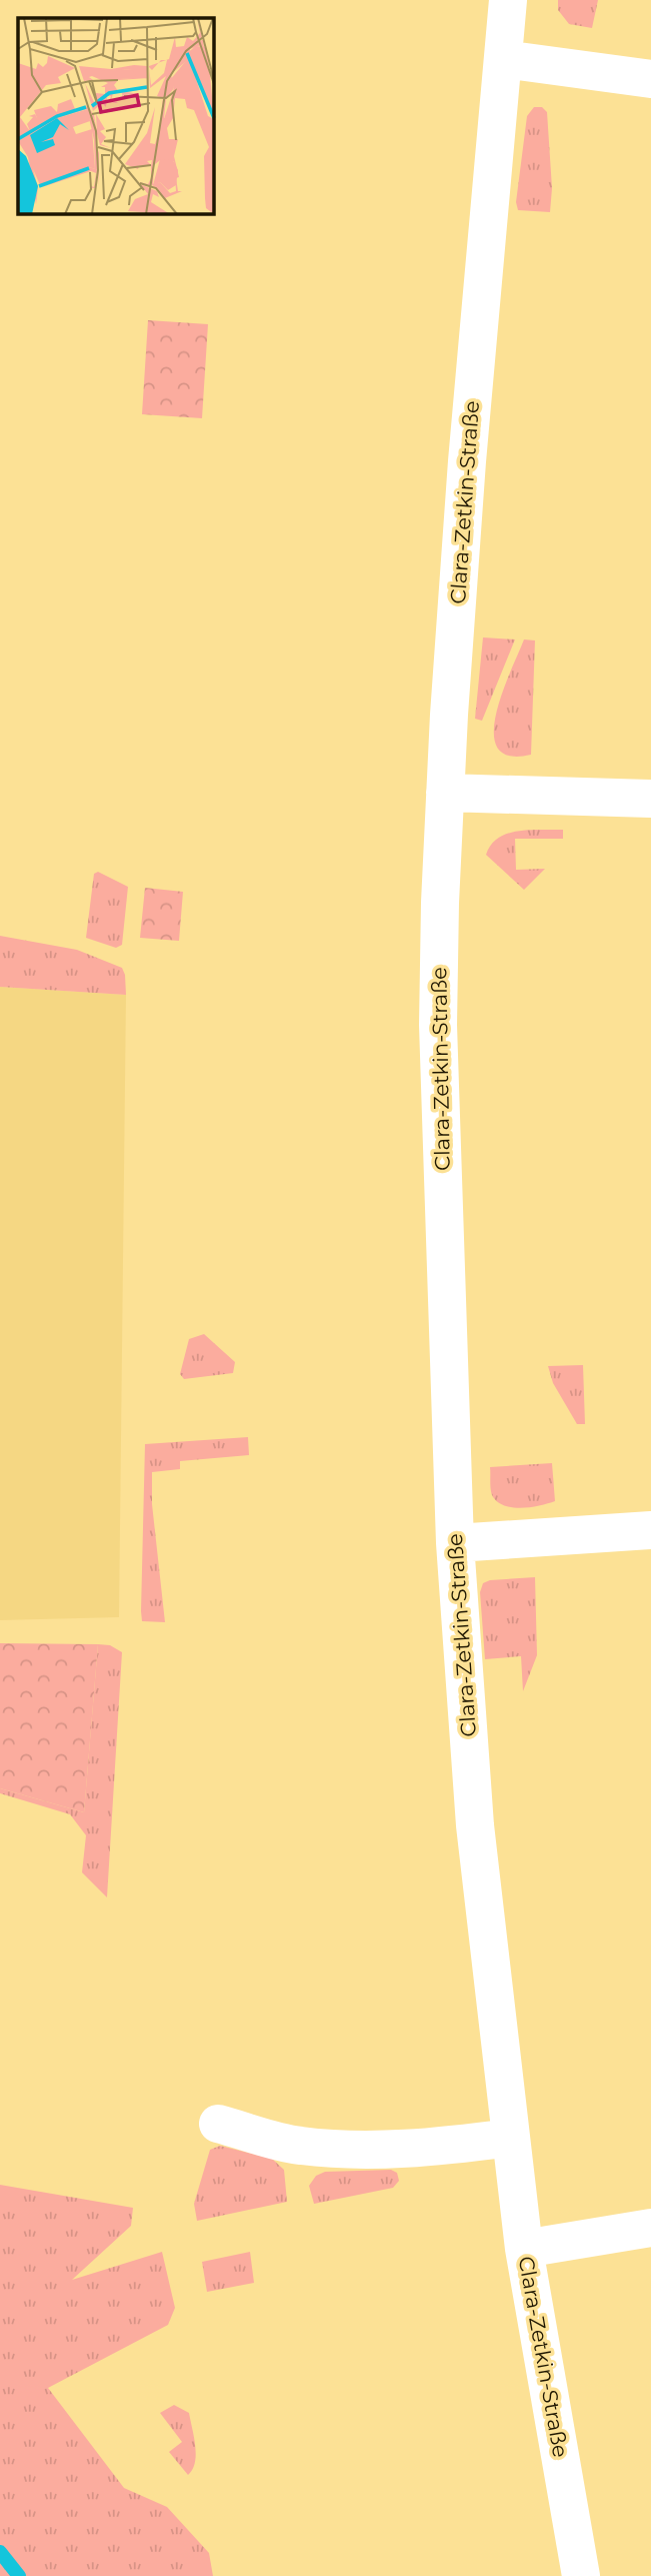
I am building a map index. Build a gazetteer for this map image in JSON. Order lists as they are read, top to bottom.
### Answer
{
  "streets": {
    "street": ["Clara-Zetkin-Straße"]
  }
}
